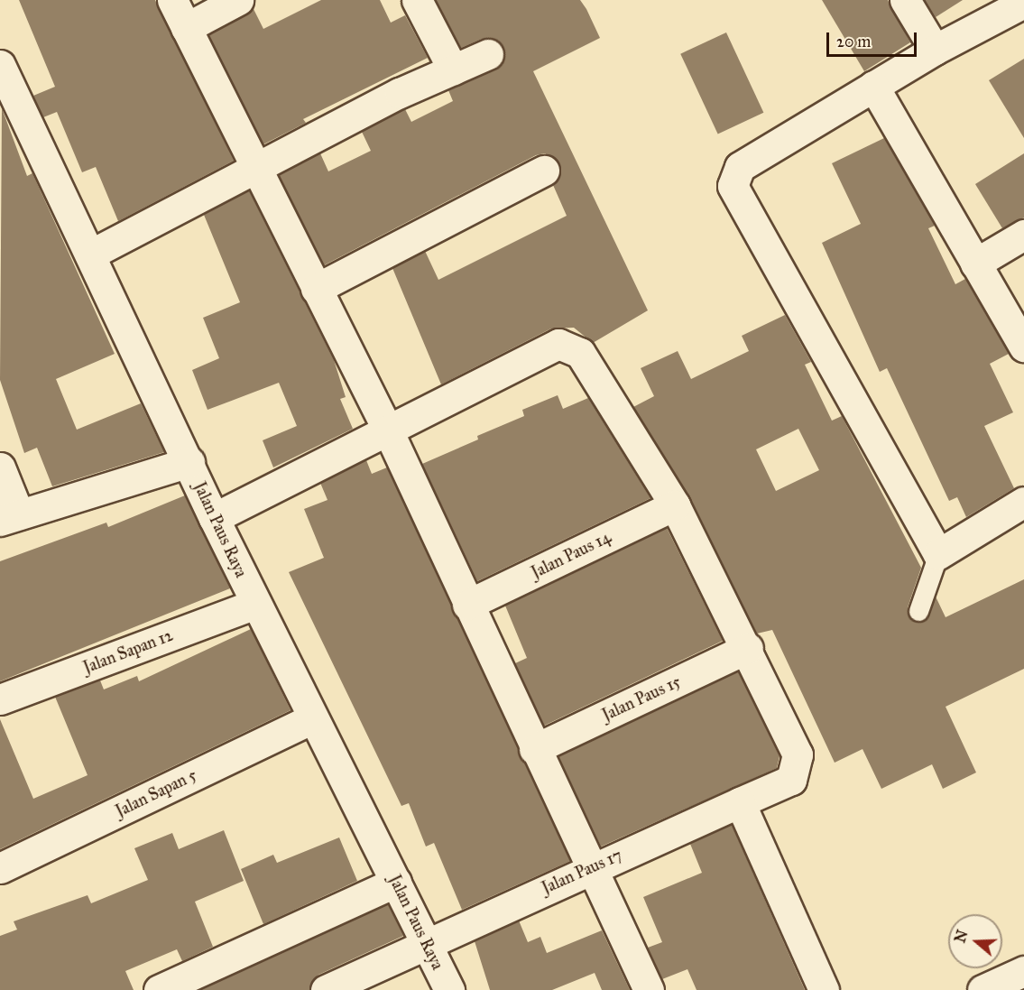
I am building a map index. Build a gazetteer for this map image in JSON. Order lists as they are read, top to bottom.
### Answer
{
  "streets": {
    "street": [
      "Jalan Paus Raya",
      "Jalan Paus 14",
      "Jalan Sapan 12",
      "Jalan Paus 15",
      "Jalan Sapan 5",
      "Jalan Paus 17"
    ]
  },
  "crossings": [
    ["Jalan Paus Raya", "Jalan Sapan 12"],
    ["Jalan Paus Raya", "Jalan Sapan 5"],
    ["Jalan Paus Raya", "Jalan Paus 17"],
    ["Jalan Paus 14", "Jalan Paus 17"],
    ["Jalan Paus 15", "Jalan Paus 17"]
  ],
  "scale_bar": "20 m",
  "north": "left"
}
